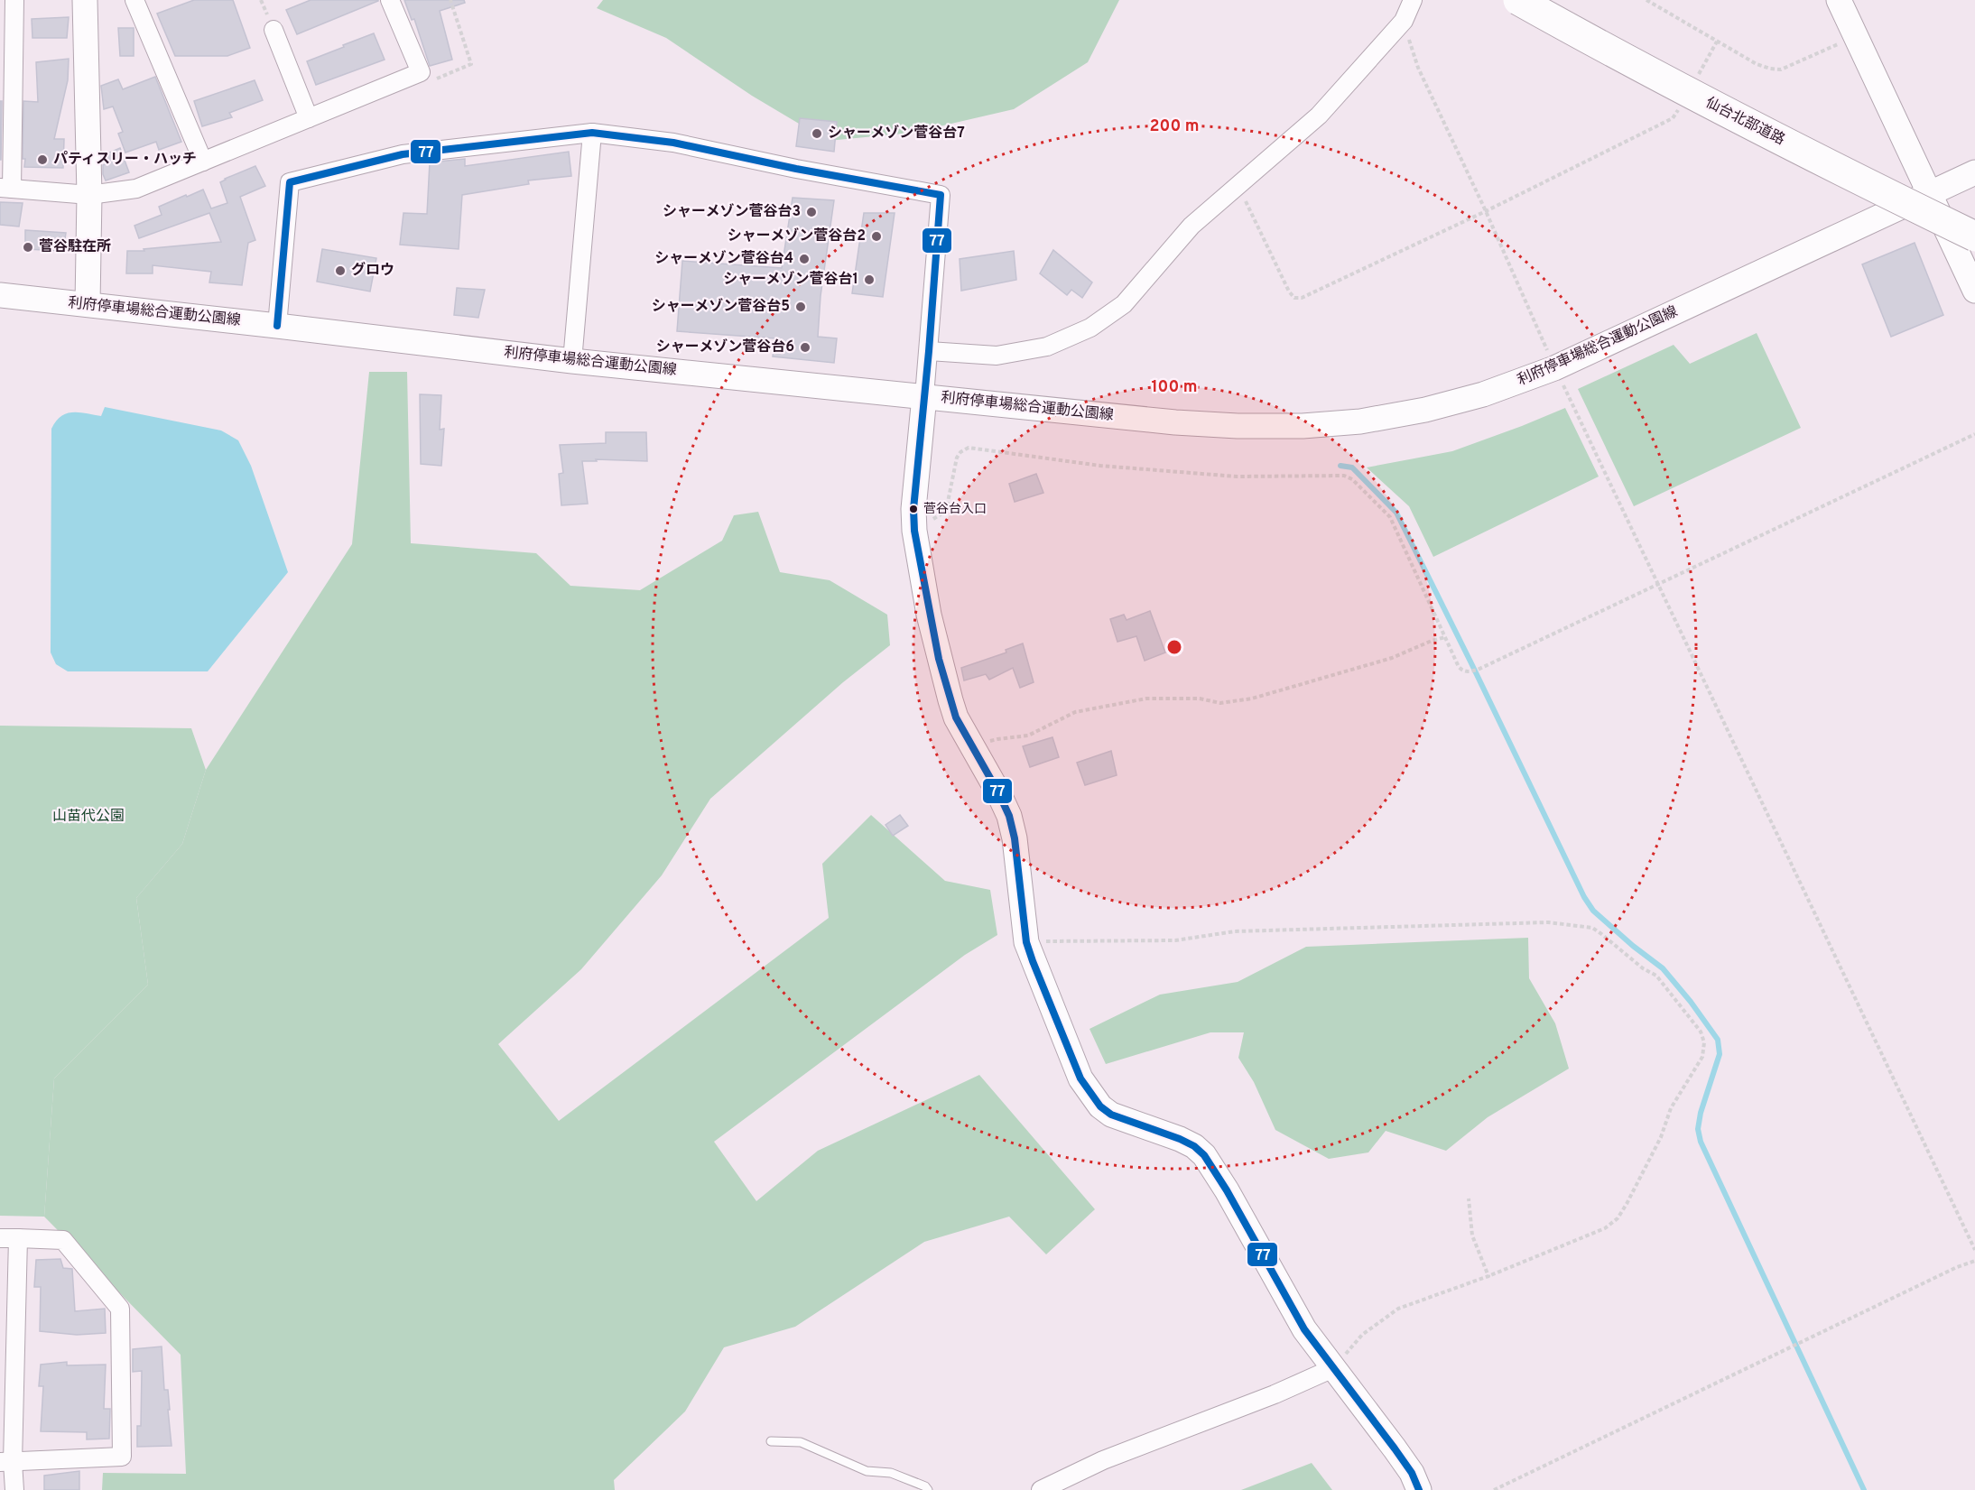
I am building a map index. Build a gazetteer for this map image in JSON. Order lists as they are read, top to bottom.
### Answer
{
  "streets": {
    "highway": ["仙台北部道路"],
    "main road": ["利府停車場総合運動公園線"]
  },
  "parks": ["山苗代公園"],
  "places": [
    "シャーメゾン菅谷台7",
    "パティスリー・ハッチ",
    "シャーメゾン菅谷台3",
    "シャーメゾン菅谷台2",
    "菅谷駐在所",
    "シャーメゾン菅谷台4",
    "グロウ",
    "シャーメゾン菅谷台1",
    "シャーメゾン菅谷台5",
    "シャーメゾン菅谷台6",
    "菅谷台入口"
  ],
  "lines": ["transit line 77"],
  "rings": ["200 m", "100 m"]
}
